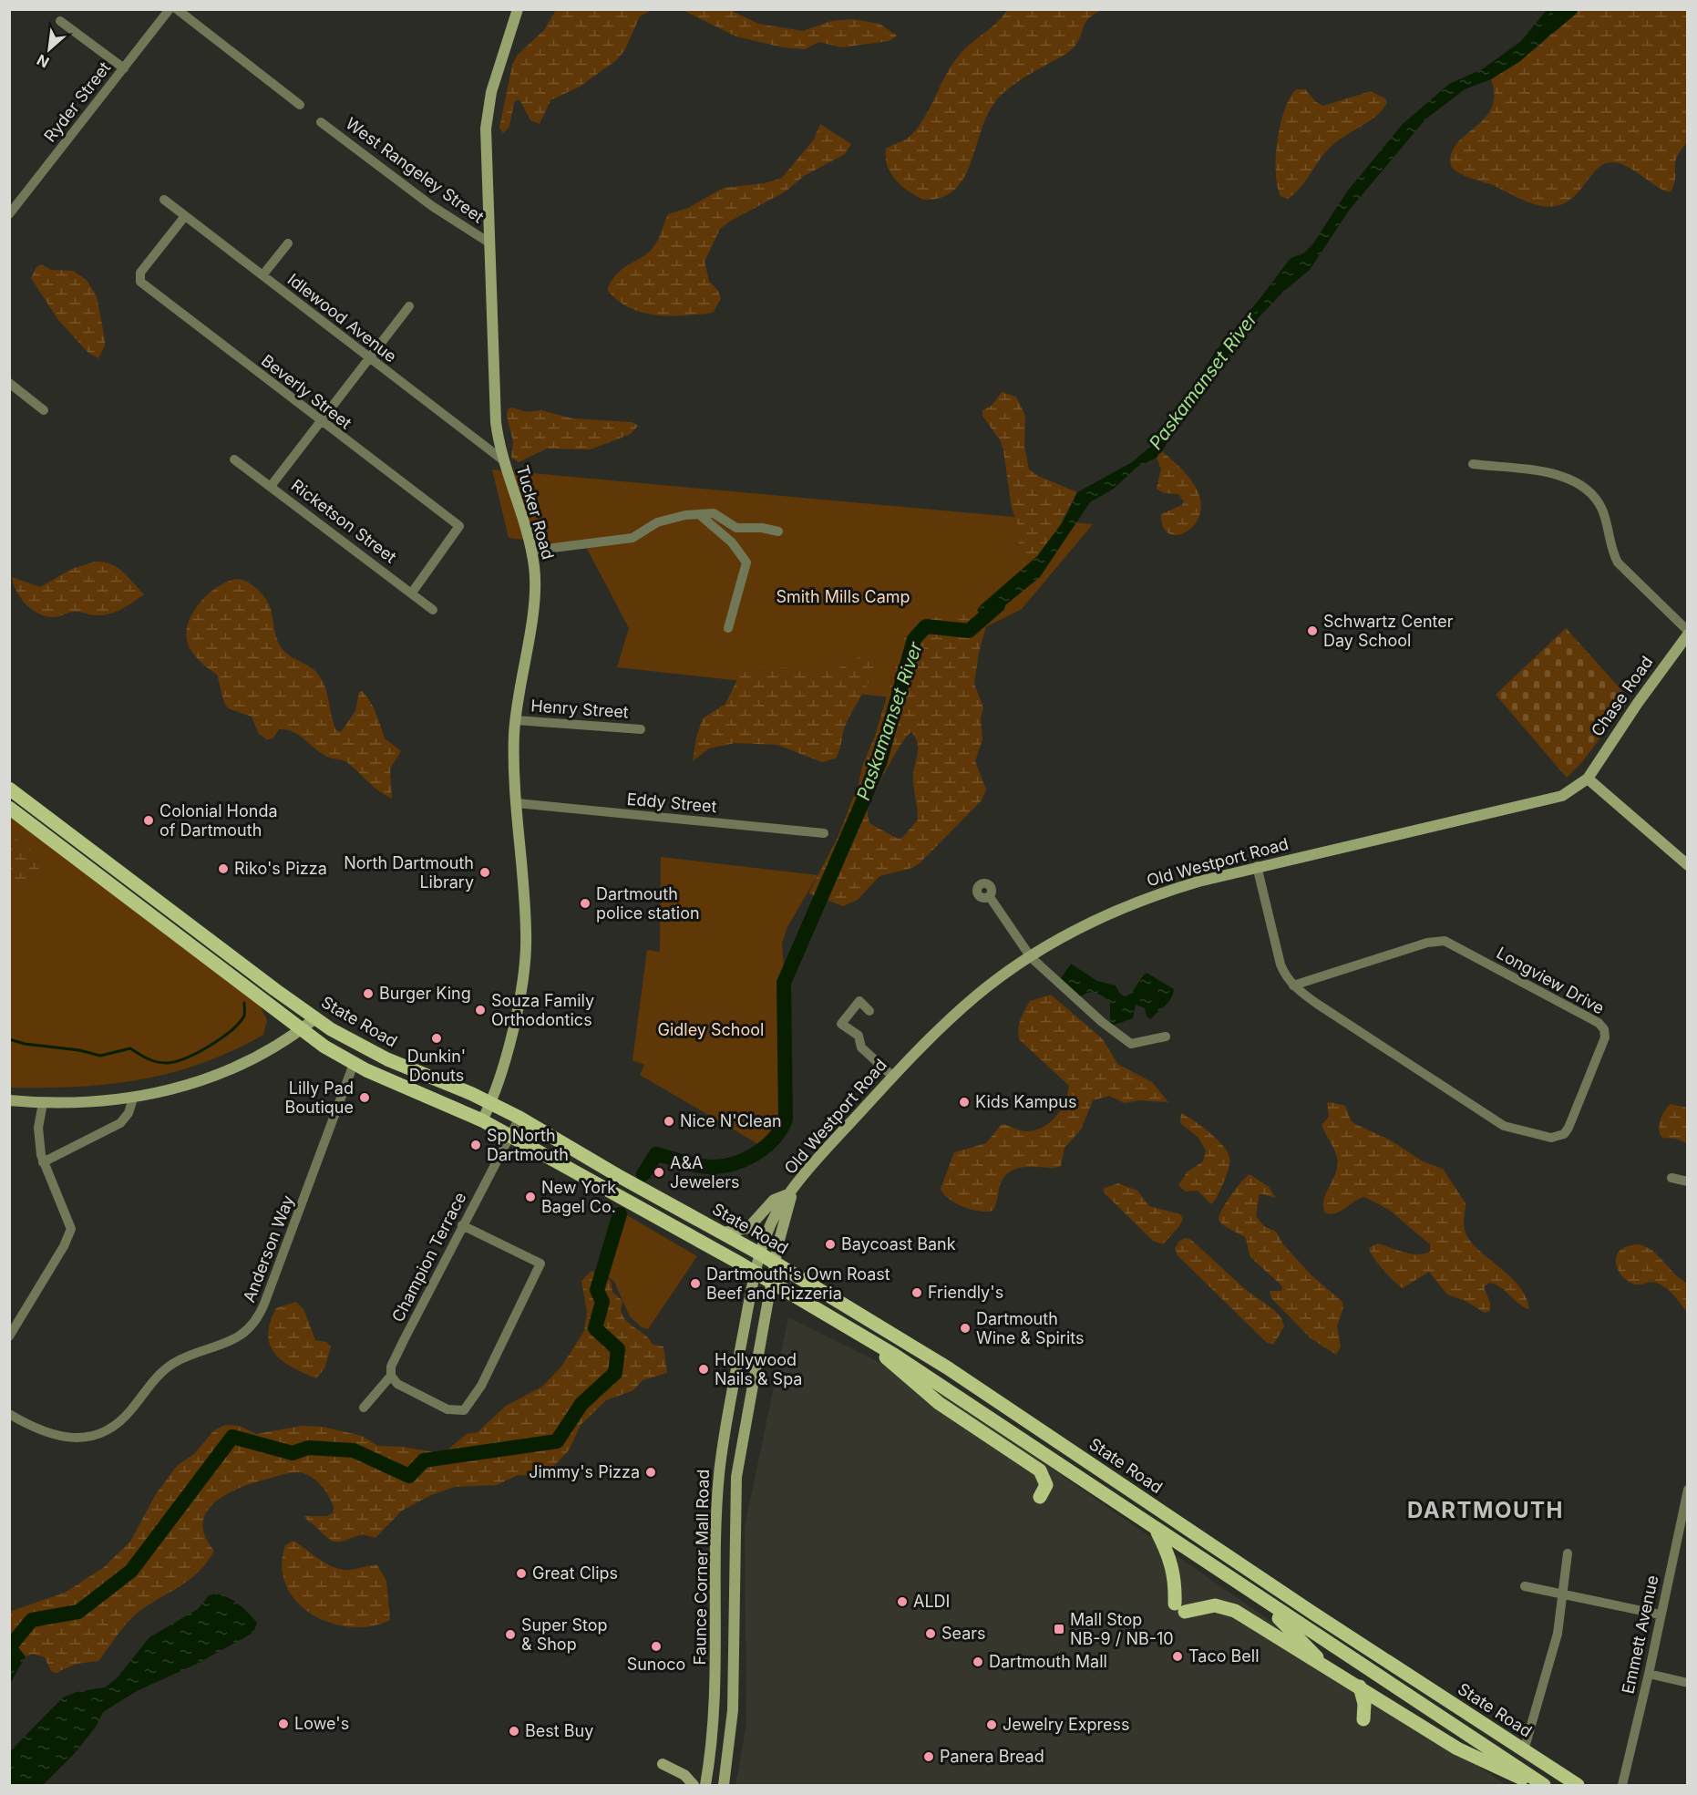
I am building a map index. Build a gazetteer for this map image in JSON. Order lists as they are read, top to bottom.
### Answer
{
  "streets": {
    "main road": [
      "Tucker Road",
      "Chase Road",
      "Old Westport Road",
      "State Road",
      "Faunce Corner Mall Road"
    ],
    "street": [
      "Ryder Street",
      "West Rangeley Street",
      "Idlewood Avenue",
      "Beverly Street",
      "Ricketson Street",
      "Henry Street",
      "Eddy Street",
      "Longview Drive",
      "Anderson Way",
      "Champion Terrace",
      "Emmett Avenue"
    ]
  },
  "crossings": [
    ["West Rangeley Street", "Tucker Road"],
    ["Idlewood Avenue", "Beverly Street"],
    ["Idlewood Avenue", "Tucker Road"],
    ["Beverly Street", "Ricketson Street"],
    ["Tucker Road", "Henry Street"],
    ["Tucker Road", "Eddy Street"],
    ["Tucker Road", "State Road"],
    ["Chase Road", "Old Westport Road"],
    ["Old Westport Road", "Longview Drive"],
    ["Old Westport Road", "State Road"],
    ["Old Westport Road", "Faunce Corner Mall Road"],
    ["State Road", "Champion Terrace"],
    ["State Road", "Faunce Corner Mall Road"]
  ],
  "districts": ["DARTMOUTH"],
  "water": ["Paskamanset River"],
  "parks": ["Smith Mills Camp", "Gidley School"],
  "places": {
    "other": [
      "Schwartz Center Day School",
      "Colonial Honda of Dartmouth",
      "Riko's Pizza",
      "North Dartmouth Library",
      "Dartmouth police station",
      "Burger King",
      "Souza Family Orthodontics",
      "Dunkin' Donuts",
      "Lilly Pad Boutique",
      "Kids Kampus",
      "Nice N'Clean",
      "Sp North Dartmouth",
      "A&A Jewelers",
      "New York Bagel Co.",
      "Baycoast Bank",
      "Dartmouth's Own Roast Beef and Pizzeria",
      "Friendly's",
      "Dartmouth Wine & Spirits",
      "Hollywood Nails & Spa",
      "Jimmy's Pizza",
      "Great Clips",
      "ALDI",
      "Sears",
      "Super Stop & Shop",
      "Sunoco",
      "Taco Bell",
      "Dartmouth Mall",
      "Lowe's",
      "Jewelry Express",
      "Best Buy",
      "Panera Bread"
    ],
    "transit": ["Mall Stop NB-9 / NB-10"]
  },
  "north": "bottom left"
}
